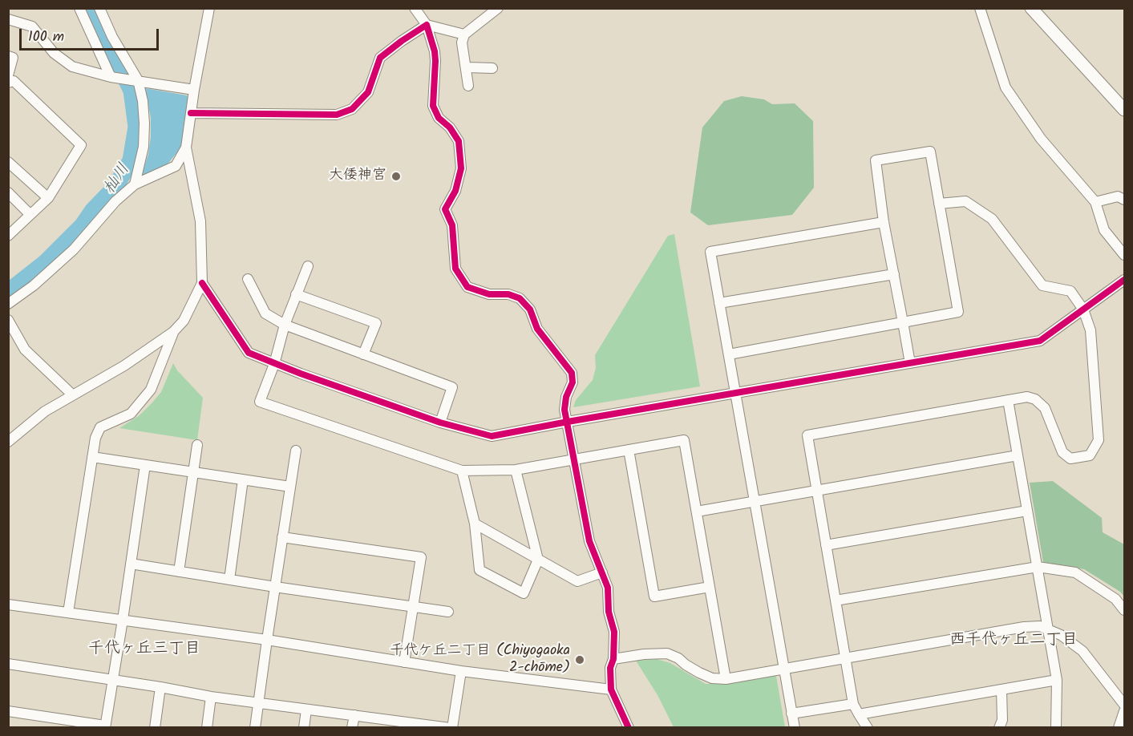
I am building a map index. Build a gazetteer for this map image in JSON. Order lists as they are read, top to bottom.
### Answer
{
  "districts": ["西千代ヶ丘二丁目", "千代ヶ丘三丁目"],
  "water": ["杣川"],
  "places": ["大倭神宮", "千代ケ丘二丁目 (Chiyogaoka 2-chōme)"],
  "scale_bar": "100 m"
}
